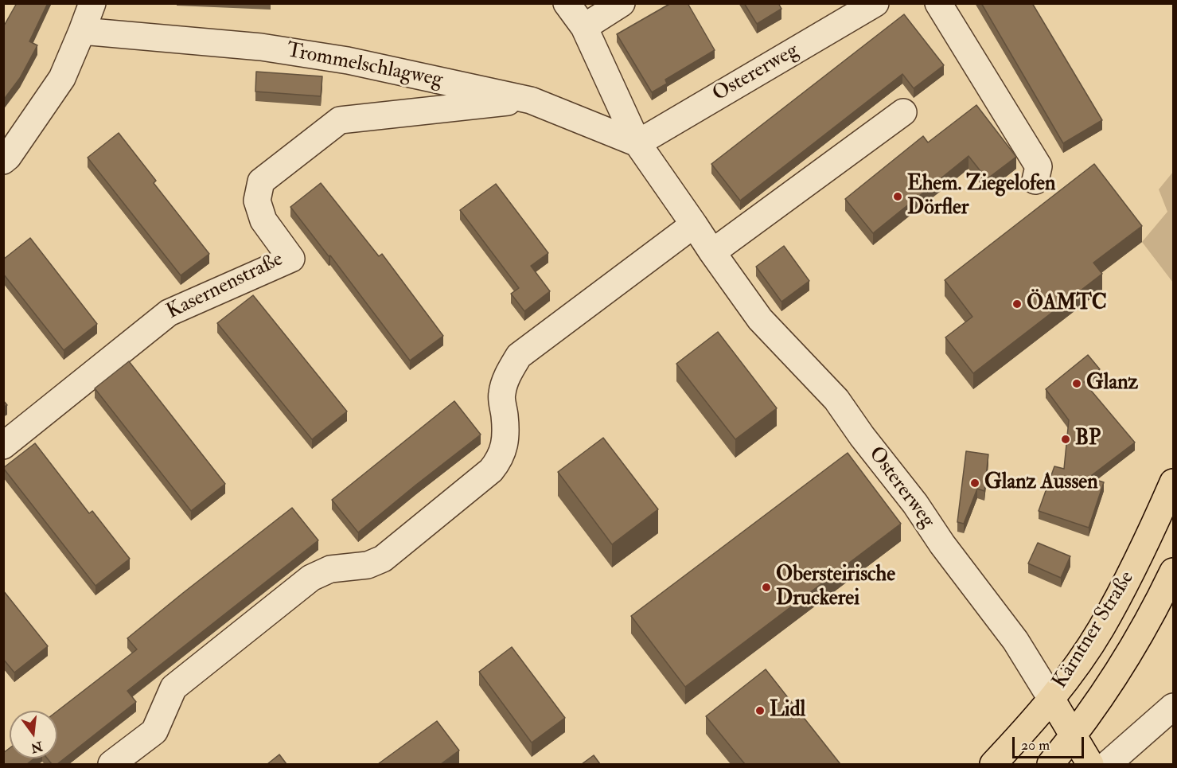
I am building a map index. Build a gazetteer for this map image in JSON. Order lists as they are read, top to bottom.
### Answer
{
  "streets": {
    "main road": ["Ostererweg", "Kärntner Straße"],
    "street": ["Trommelschlagweg", "Kasernenstraße"]
  },
  "crossings": [
    ["Trommelschlagweg", "Ostererweg"],
    ["Trommelschlagweg", "Kasernenstraße"],
    ["Ostererweg", "Kärntner Straße"]
  ],
  "places": [
    "Ehem. Ziegelofen Dörfler",
    "ÖAMTC",
    "Glanz",
    "BP",
    "Glanz Aussen",
    "Obersteirische Druckerei",
    "Lidl"
  ],
  "scale_bar": "20 m",
  "north": "bottom"
}
